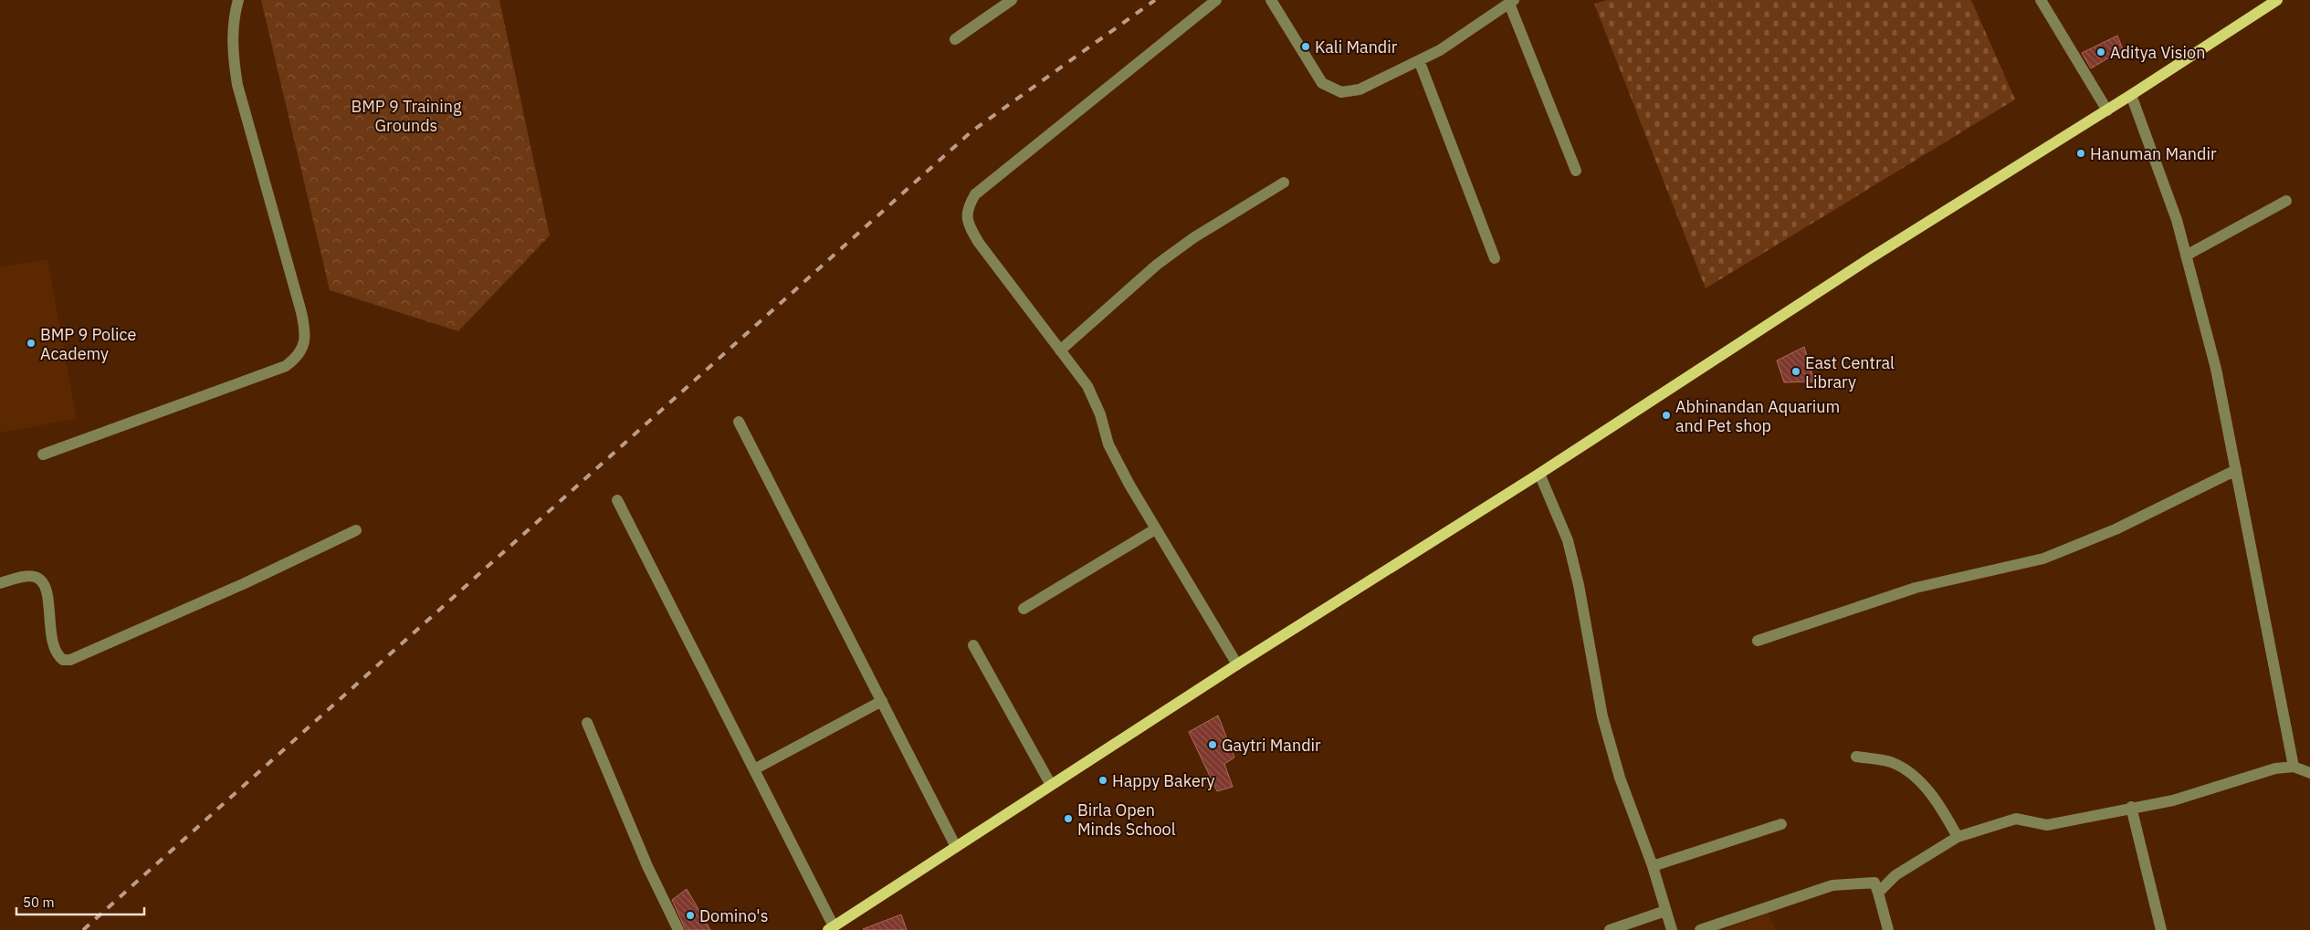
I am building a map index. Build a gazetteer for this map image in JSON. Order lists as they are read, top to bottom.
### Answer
{
  "parks": ["BMP 9 Training Grounds"],
  "places": [
    "Kali Mandir",
    "Aditya Vision",
    "Hanuman Mandir",
    "BMP 9 Police Academy",
    "East Central Library",
    "Abhinandan Aquarium and Pet shop",
    "Gaytri Mandir",
    "Happy Bakery",
    "Birla Open Minds School",
    "Domino's"
  ],
  "scale_bar": "50 m"
}
